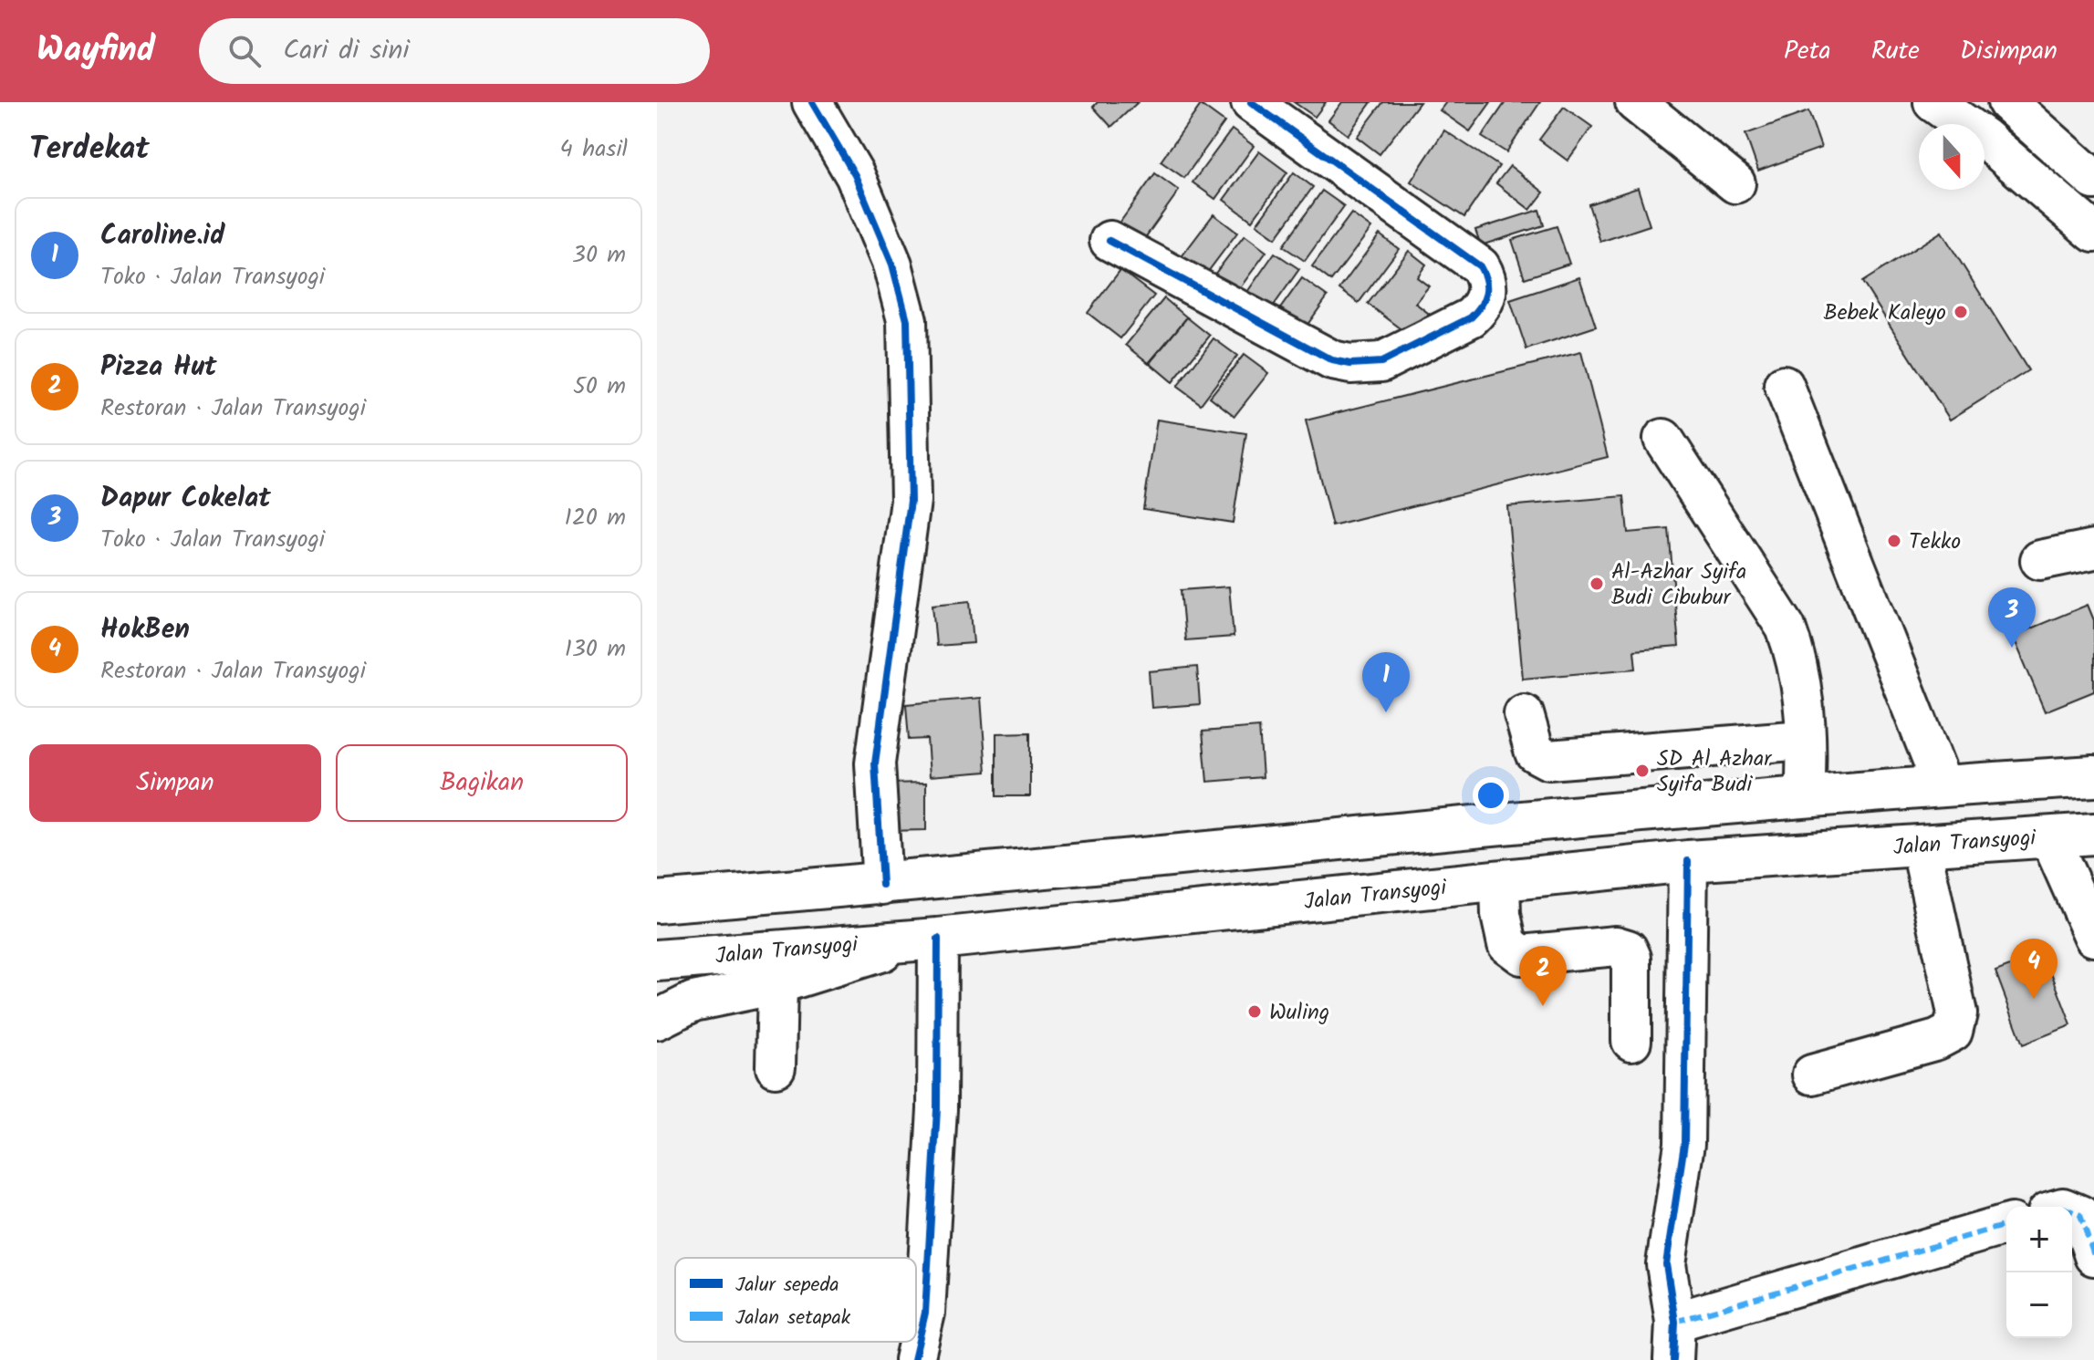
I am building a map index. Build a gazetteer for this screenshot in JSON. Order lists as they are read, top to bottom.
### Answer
{
  "streets": {
    "highway": ["Jalan Transyogi"]
  },
  "places": [
    "Bebek Kaleyo",
    "Tekko",
    "Al-Azhar Syifa Budi Cibubur",
    "SD Al Azhar Syifa Budi",
    "Wuling"
  ],
  "legend": ["Jalur sepeda", "Jalan setapak"],
  "north": "bottom",
  "page": {
    "header": "Wayfind",
    "search": "Cari di sini",
    "nav": ["Peta", "Rute", "Disimpan"],
    "heading": ["Terdekat", "4 hasil"],
    "list": [
      {
        "mark": "1",
        "name": "Caroline.id",
        "note": "Toko · Jalan Transyogi",
        "value": "30 m"
      },
      {
        "mark": "2",
        "name": "Pizza Hut",
        "note": "Restoran · Jalan Transyogi",
        "value": "50 m"
      },
      {
        "mark": "3",
        "name": "Dapur Cokelat",
        "note": "Toko · Jalan Transyogi",
        "value": "120 m"
      },
      {
        "mark": "4",
        "name": "HokBen",
        "note": "Restoran · Jalan Transyogi",
        "value": "130 m"
      }
    ],
    "pins": [
      "3",
      "1",
      "4",
      "2"
    ],
    "buttons": ["Simpan", "Bagikan"],
    "map_buttons": ["+", "−"]
  }
}
